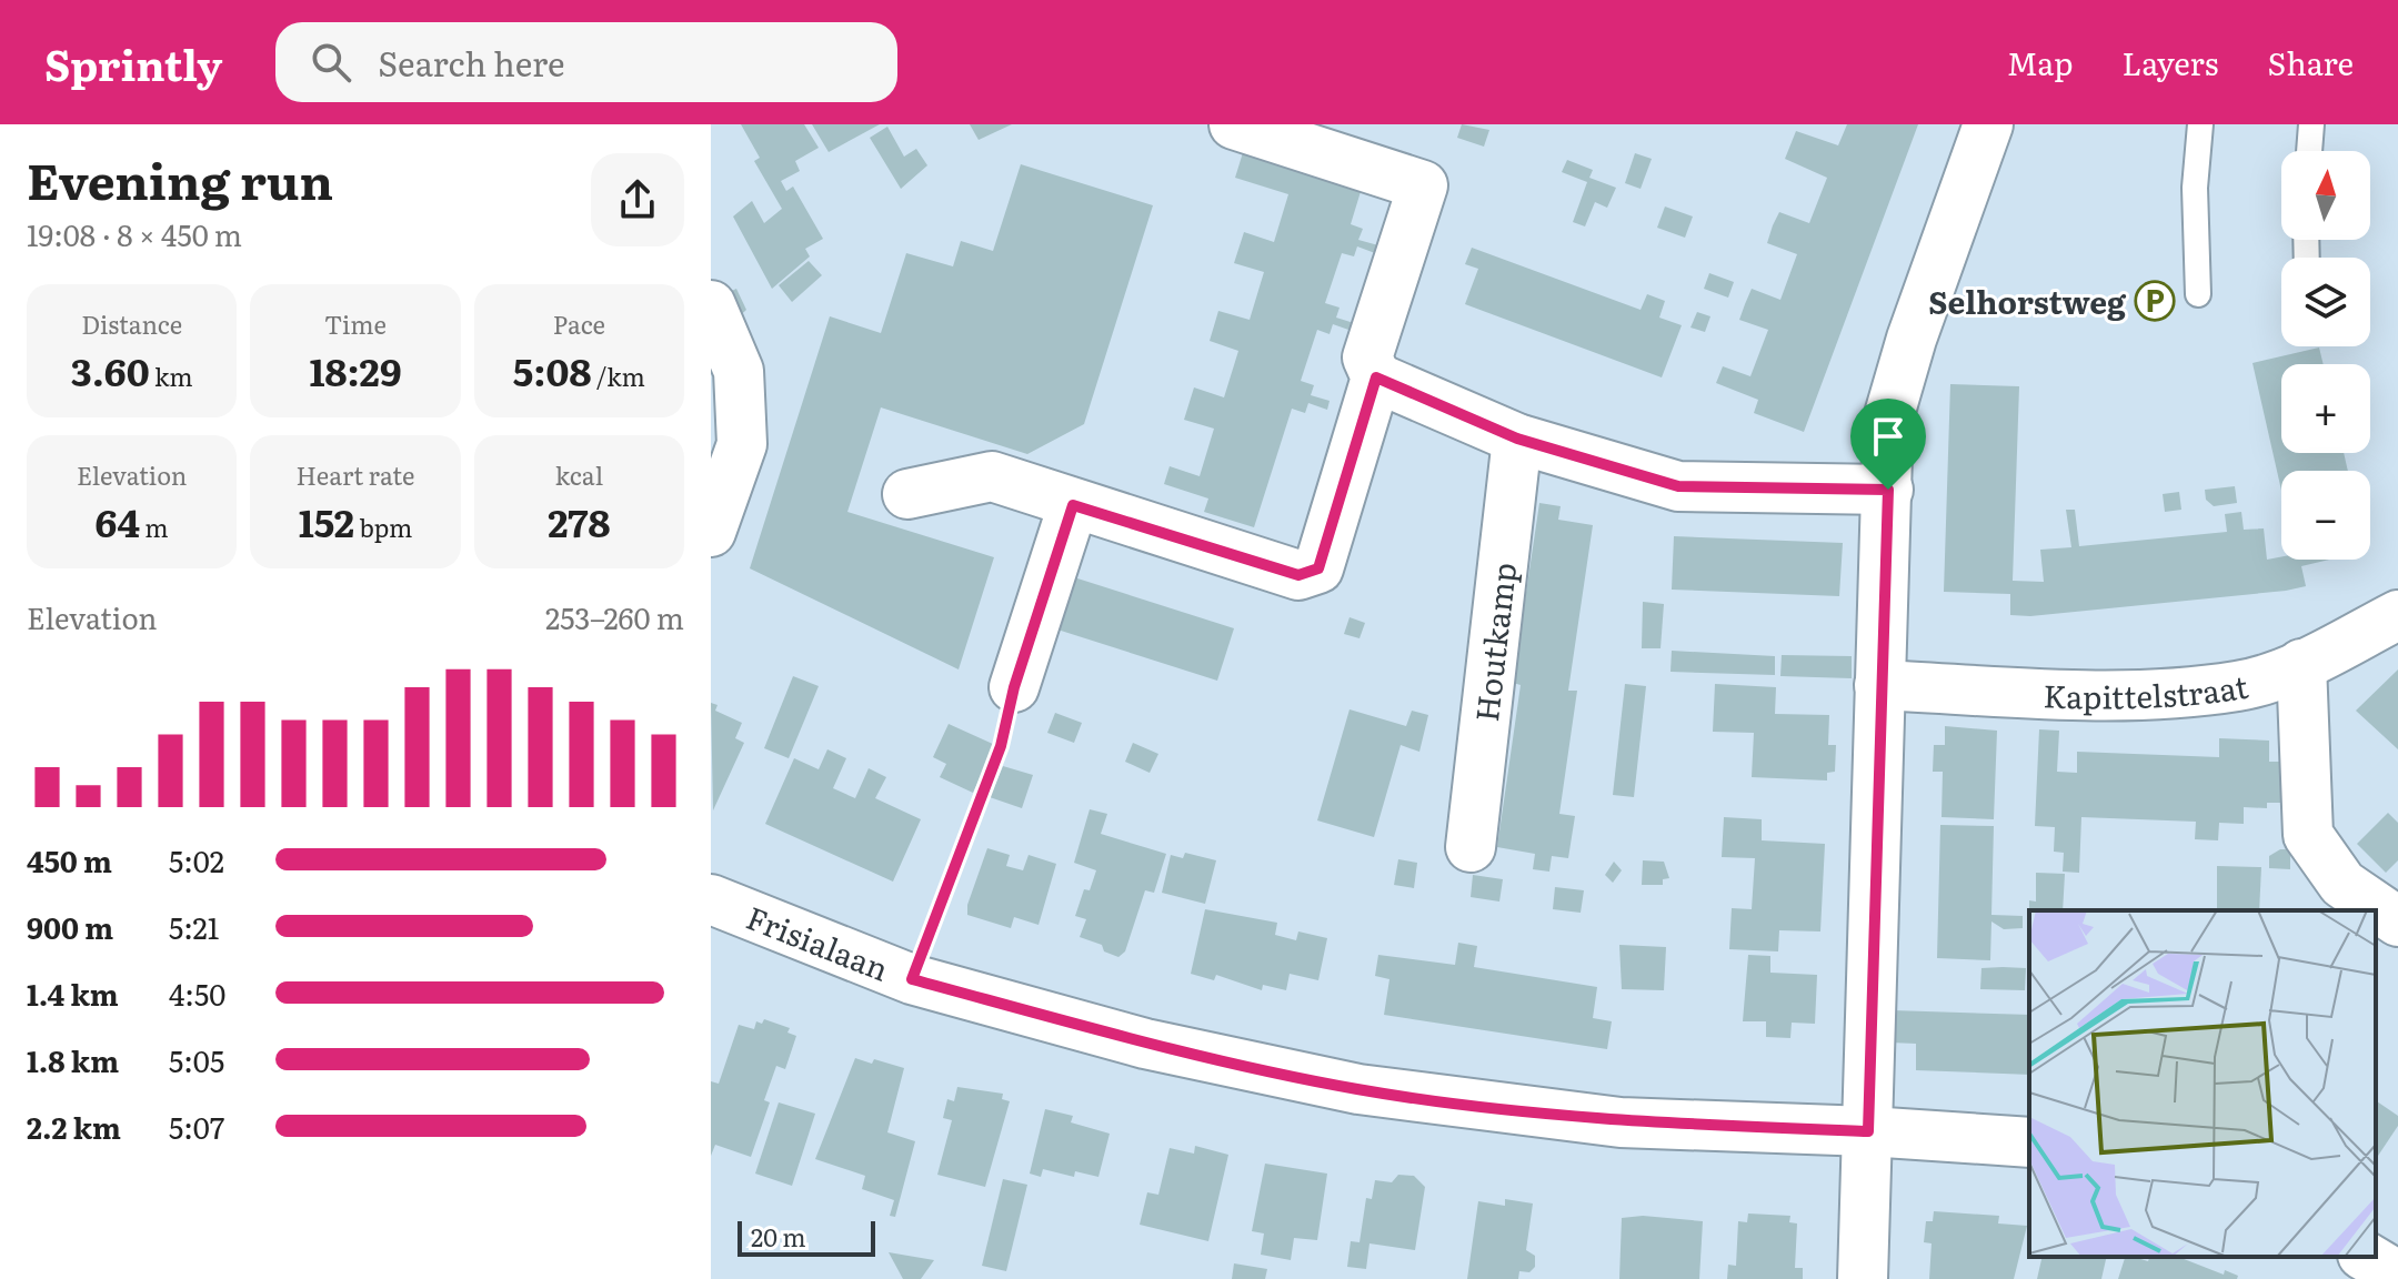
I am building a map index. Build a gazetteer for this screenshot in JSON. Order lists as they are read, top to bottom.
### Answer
{
  "streets": {
    "street": ["Houtkamp", "Kapittelstraat", "Frisialaan"]
  },
  "places": {
    "parking": ["Selhorstweg"]
  },
  "scale_bar": "20 m",
  "north": "top",
  "page": {
    "header": "Sprintly",
    "search": "Search here",
    "nav": ["Map", "Layers", "Share"],
    "heading": ["Evening run", "19:08 · 8 × 450 m"],
    "map_buttons": ["+", "−"],
    "stats": [
      ["Distance", "3.60 km"],
      ["Time", "18:29"],
      ["Pace", "5:08 /km"],
      ["Elevation", "64 m"],
      ["Heart rate", "152 bpm"],
      ["kcal", "278"]
    ],
    "chart": ["Elevation", "253–260 m"],
    "list": [
      {
        "name": "450 m",
        "note": "5:02"
      },
      {
        "name": "900 m",
        "note": "5:21"
      },
      {
        "name": "1.4 km",
        "note": "4:50"
      },
      {
        "name": "1.8 km",
        "note": "5:05"
      },
      {
        "name": "2.2 km",
        "note": "5:07"
      }
    ],
    "scale": "20 m"
  }
}
